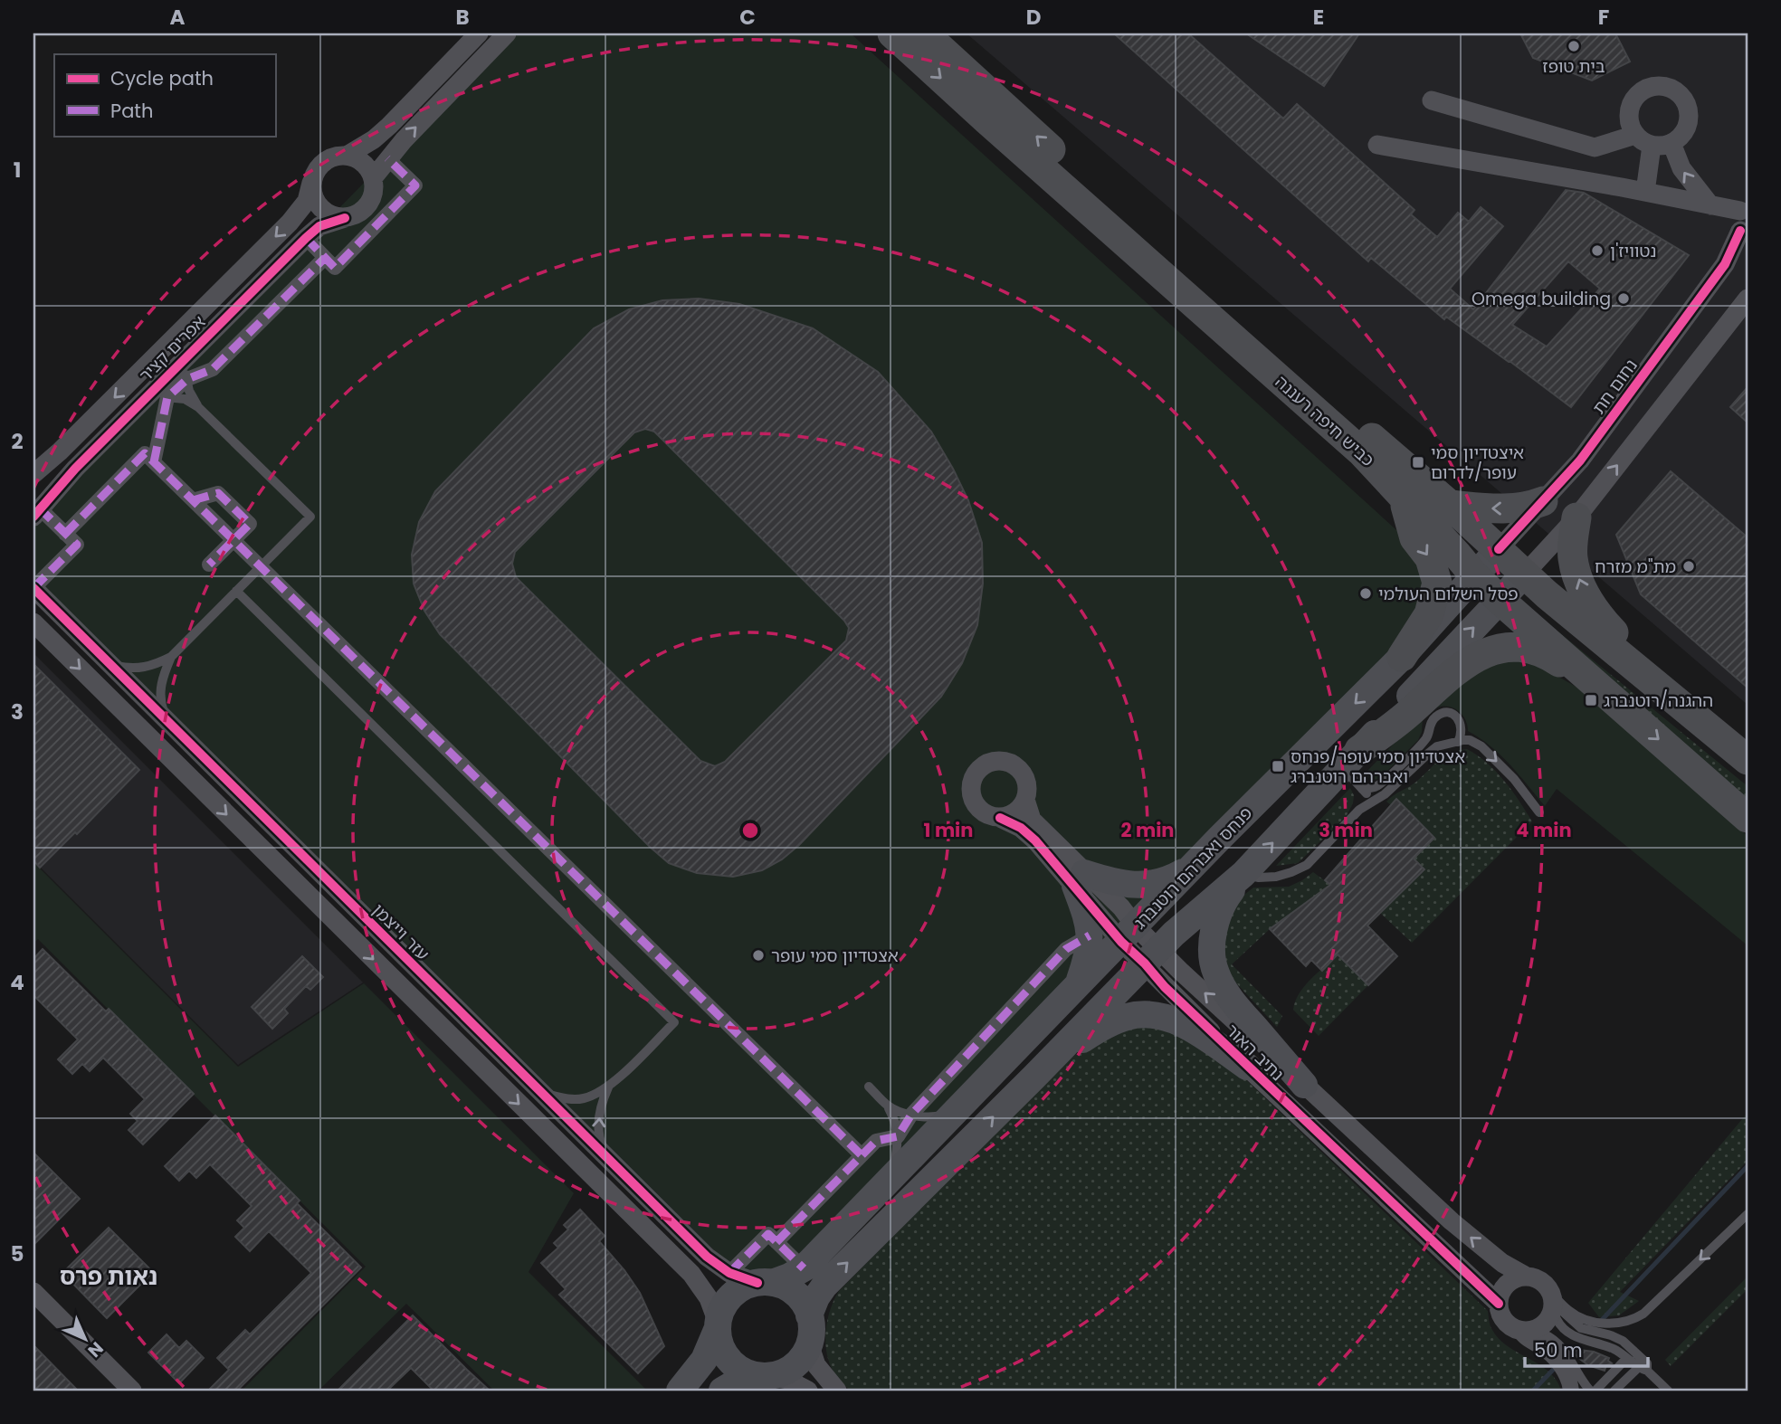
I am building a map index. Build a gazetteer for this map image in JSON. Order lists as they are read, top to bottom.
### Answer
{
  "streets": {
    "highway": ["כביש חיפה רעננה"],
    "main road": ["פנחס ואברהם רוטנברג"],
    "street": [
      "אפרים קציר",
      "נחום חת",
      "עזר וייצמן",
      "נתיב האור"
    ]
  },
  "crossings": [
    ["נחום חת", "כביש חיפה רעננה"],
    ["נחום חת", "פנחס ואברהם רוטנברג"],
    ["כביש חיפה רעננה", "פנחס ואברהם רוטנברג"],
    ["פנחס ואברהם רוטנברג", "עזר וייצמן"],
    ["פנחס ואברהם רוטנברג", "נתיב האור"]
  ],
  "districts": ["נאות פרס"],
  "places": {
    "other": [
      "בית טופז",
      "נטוויז'ן",
      "Omega building",
      "מת\"מ מזרח",
      "פסל השלום העולמי",
      "אצטדיון סמי עופר"
    ],
    "transit": ["איצטדיון סמי עופר/לדרום", "ההגנה/רוטנברג", "אצטדיון סמי עופר/פנחס ואברהם רוטנברג"]
  },
  "legend": ["Cycle path", "Path"],
  "scale_bar": "50 m",
  "north": "bottom right",
  "grid": {
    "columns": [
      "A",
      "B",
      "C",
      "D",
      "E",
      "F"
    ],
    "rows": [
      "1",
      "2",
      "3",
      "4",
      "5"
    ]
  },
  "rings": [
    "1 min",
    "2 min",
    "3 min",
    "4 min"
  ]
}
